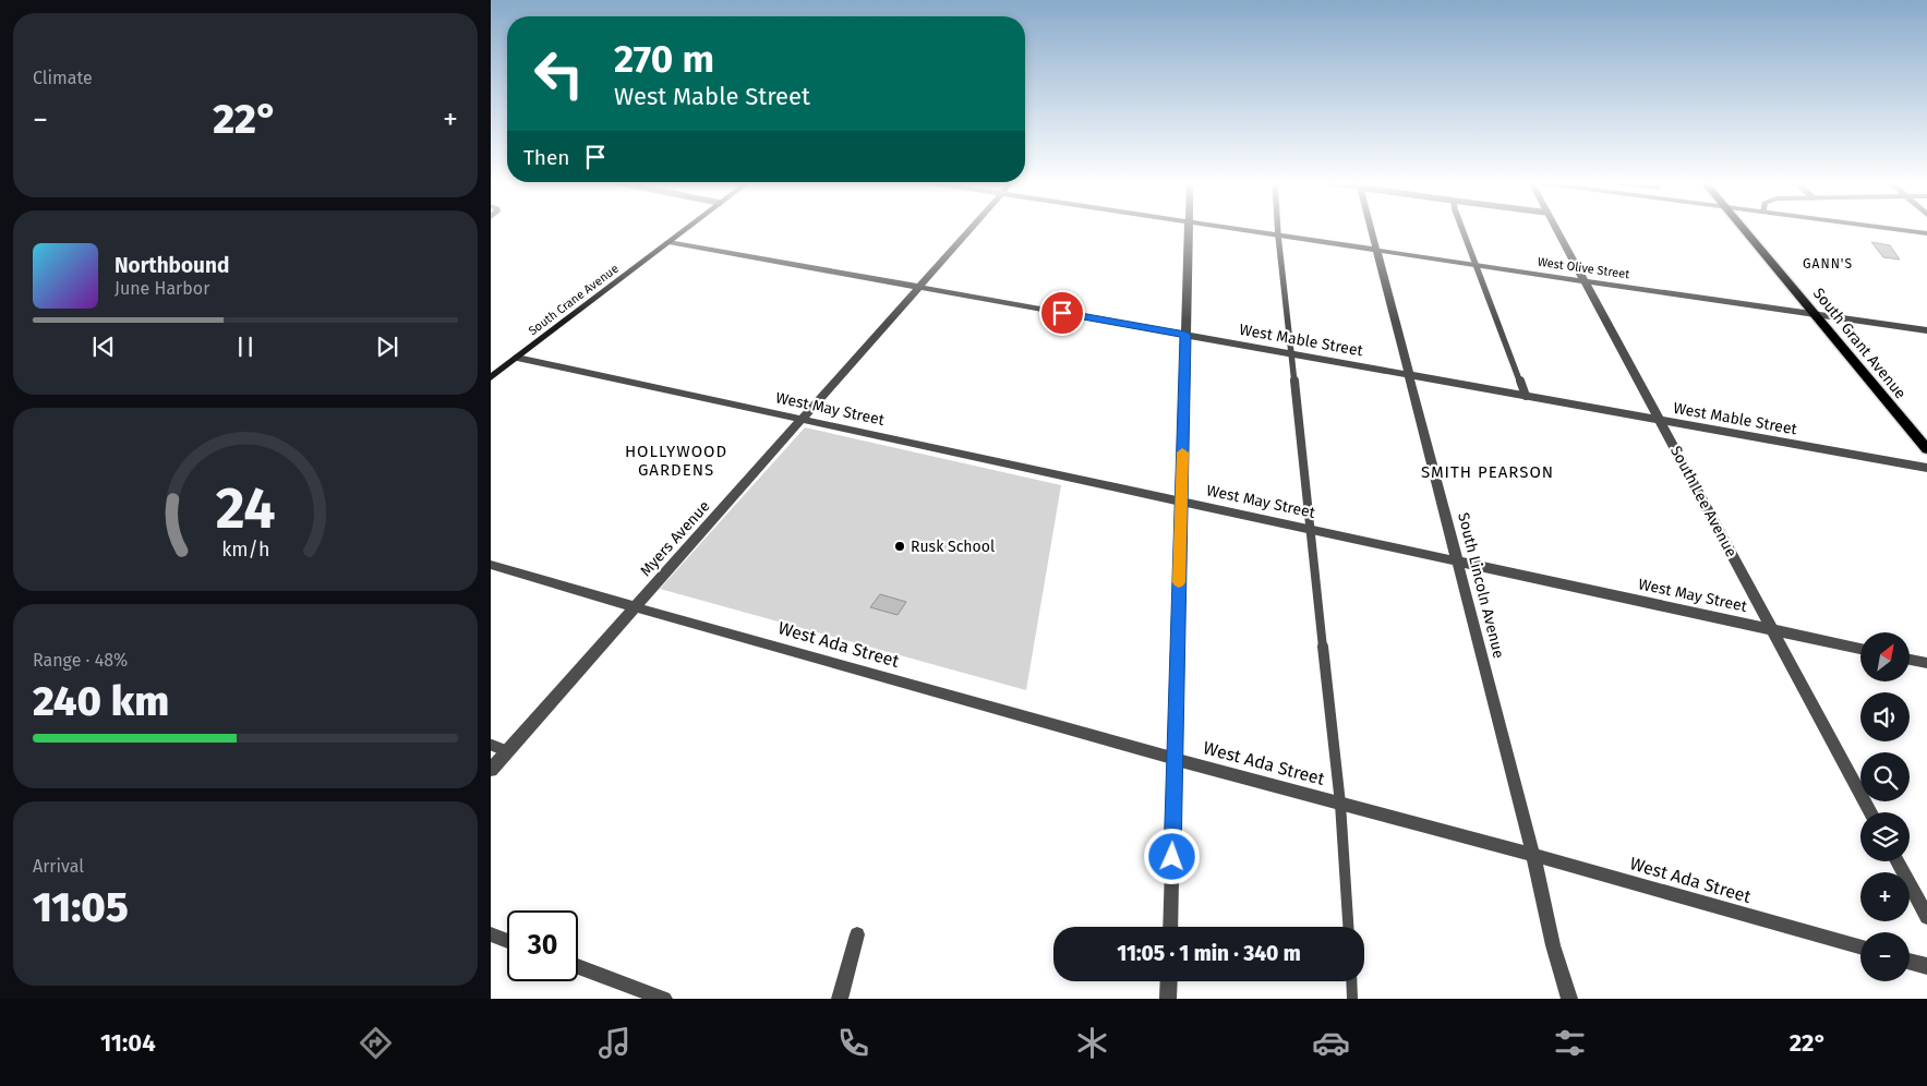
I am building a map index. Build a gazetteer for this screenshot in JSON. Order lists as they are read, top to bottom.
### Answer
{
  "streets": {
    "main road": ["South Crane Avenue", "South Grant Avenue"],
    "street": [
      "West Olive Street",
      "West Mable Street",
      "West May Street",
      "South Lee Avenue",
      "Myers Avenue",
      "South Lincoln Avenue",
      "West Ada Street"
    ]
  },
  "crossings": [
    ["West Olive Street", "South Grant Avenue"],
    ["West Olive Street", "South Lee Avenue"],
    ["West Olive Street", "South Lincoln Avenue"],
    ["South Crane Avenue", "West Mable Street"],
    ["South Crane Avenue", "West May Street"],
    ["West Mable Street", "South Lee Avenue"],
    ["West Mable Street", "Myers Avenue"],
    ["West Mable Street", "South Lincoln Avenue"],
    ["West May Street", "South Lee Avenue"],
    ["West May Street", "Myers Avenue"],
    ["West May Street", "South Lincoln Avenue"],
    ["Myers Avenue", "West Ada Street"],
    ["South Lincoln Avenue", "West Ada Street"]
  ],
  "districts": ["GANN'S", "HOLLYWOOD GARDENS", "SMITH PEARSON"],
  "places": ["Rusk School"],
  "north": "top right",
  "page": {
    "tile": [
      "Climate",
      ["Range · 48%", "240 km"],
      ["Arrival", "11:05"]
    ],
    "turn": ["270 m", "West Mable Street"],
    "heat": ["−", "22°", "+"],
    "then": "Then",
    "song": ["Northbound", "June Harbor"],
    "map_buttons": ["+", "−"],
    "limit": "30",
    "trip": "11:05 · 1 min · 340 m",
    "tabs": ["11:04", "22°"],
    "gauge": ["24", "km/h"]
  }
}
